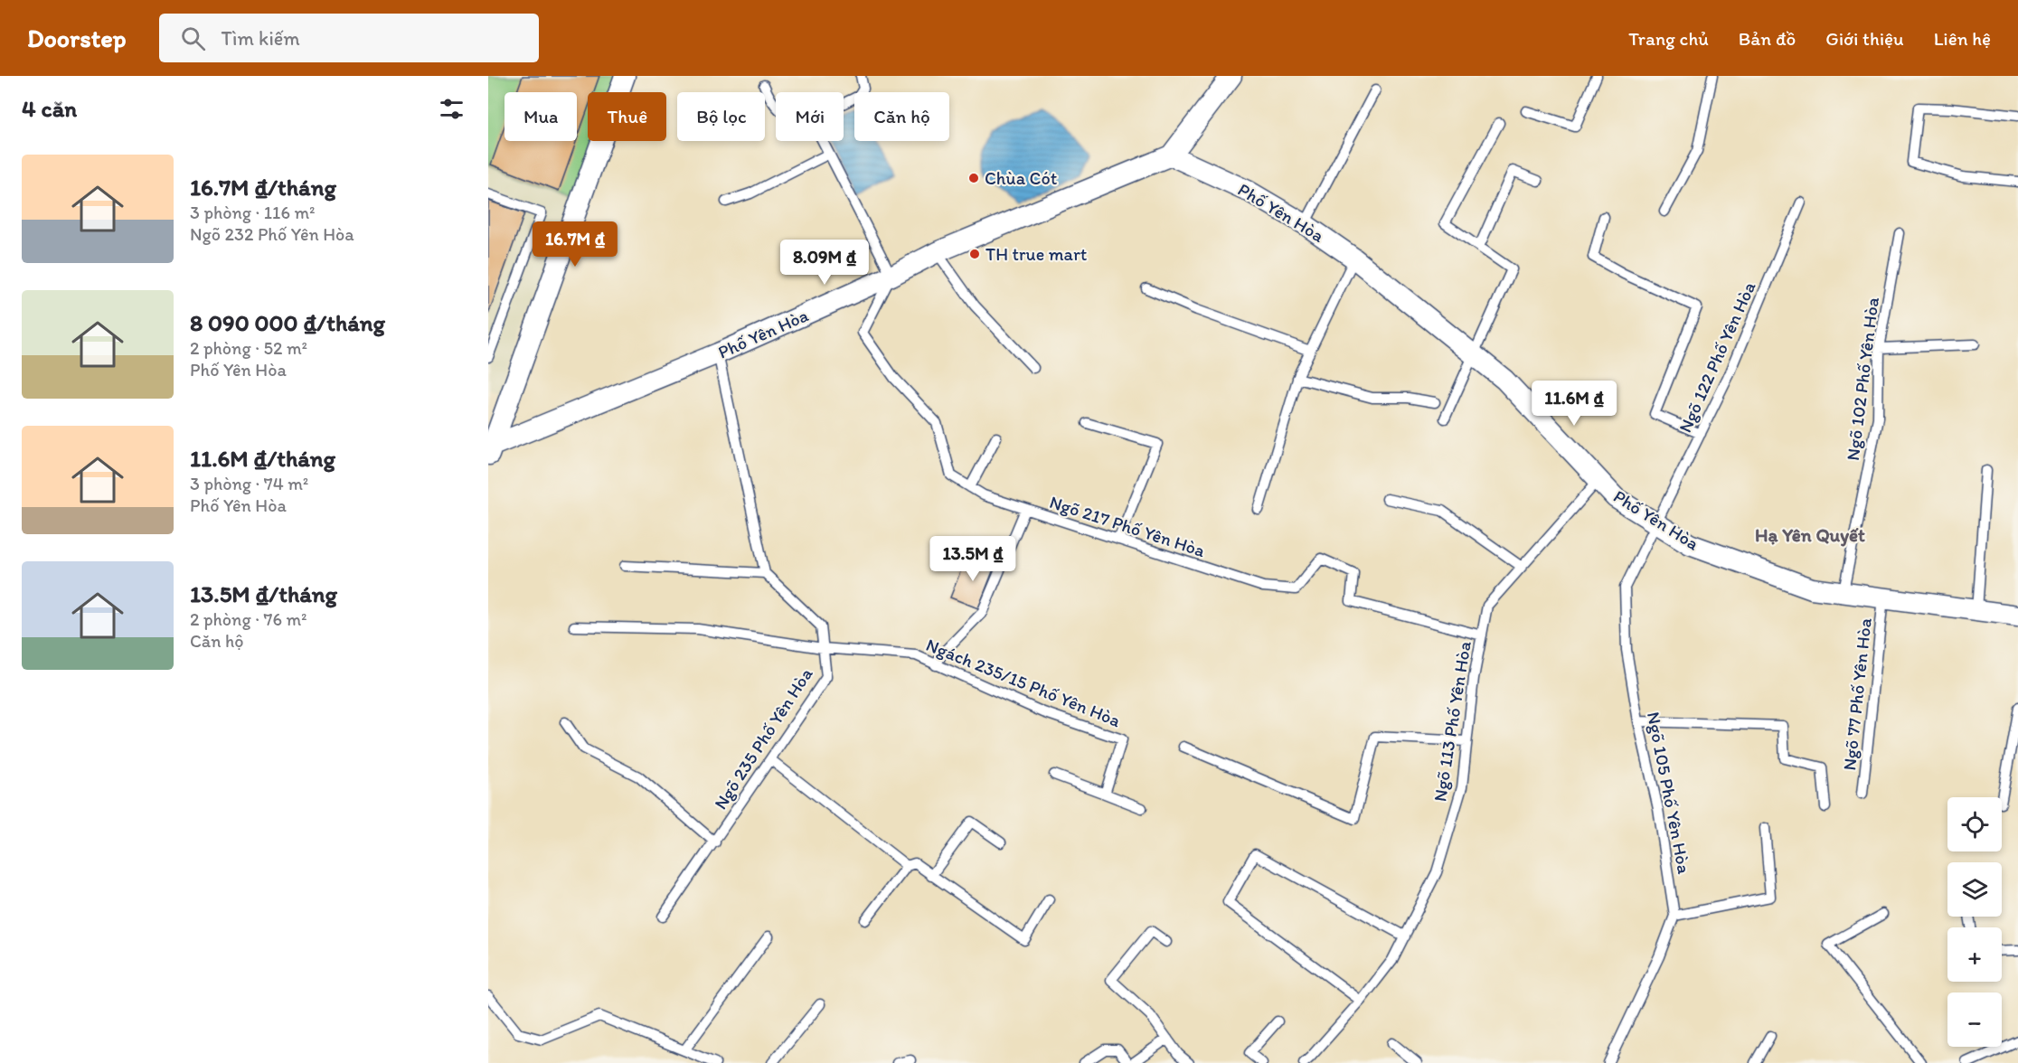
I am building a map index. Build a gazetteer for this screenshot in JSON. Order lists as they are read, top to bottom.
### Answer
{
  "streets": {
    "street": ["Phố Yên Hòa"],
    "lane": [
      "Ngõ 122 Phố Yên Hòa",
      "Ngõ 102 Phố Yên Hòa",
      "Ngõ 217 Phố Yên Hòa",
      "Ngách 235/15 Phố Yên Hòa",
      "Ngõ 77 Phố Yên Hòa",
      "Ngõ 113 Phố Yên Hòa",
      "Ngõ 235 Phố Yên Hòa",
      "Ngõ 105 Phố Yên Hòa"
    ]
  },
  "crossings": [
    ["Phố Yên Hòa", "Ngõ 122 Phố Yên Hòa"],
    ["Phố Yên Hòa", "Ngõ 102 Phố Yên Hòa"],
    ["Phố Yên Hòa", "Ngõ 217 Phố Yên Hòa"],
    ["Phố Yên Hòa", "Ngõ 77 Phố Yên Hòa"],
    ["Phố Yên Hòa", "Ngõ 113 Phố Yên Hòa"],
    ["Phố Yên Hòa", "Ngõ 105 Phố Yên Hòa"],
    ["Ngõ 122 Phố Yên Hòa", "Ngõ 105 Phố Yên Hòa"],
    ["Ngõ 217 Phố Yên Hòa", "Ngõ 113 Phố Yên Hòa"],
    ["Ngách 235/15 Phố Yên Hòa", "Ngõ 235 Phố Yên Hòa"]
  ],
  "districts": ["Hạ Yên Quyết"],
  "places": ["Chùa Cót", "TH true mart"],
  "page": {
    "header": "Doorstep",
    "search": "Tìm kiếm",
    "nav": [
      "Trang chủ",
      "Bản đồ",
      "Giới thiệu",
      "Liên hệ"
    ],
    "heading": "4 căn",
    "chip": [
      "Mua",
      "Thuê",
      "Bộ lọc",
      "Mới",
      "Căn hộ"
    ],
    "list": [
      {
        "name": "16.7M ₫/tháng",
        "note": "3 phòng · 116 m² · Ngõ 232 Phố Yên Hòa"
      },
      {
        "name": "8 090 000 ₫/tháng",
        "note": "2 phòng · 52 m² · Phố Yên Hòa"
      },
      {
        "name": "11.6M ₫/tháng",
        "note": "3 phòng · 74 m² · Phố Yên Hòa"
      },
      {
        "name": "13.5M ₫/tháng",
        "note": "2 phòng · 76 m² · Căn hộ"
      }
    ],
    "price": [
      "16.7M ₫",
      "8.09M ₫",
      "11.6M ₫",
      "13.5M ₫"
    ],
    "map_buttons": ["+", "−"]
  }
}
